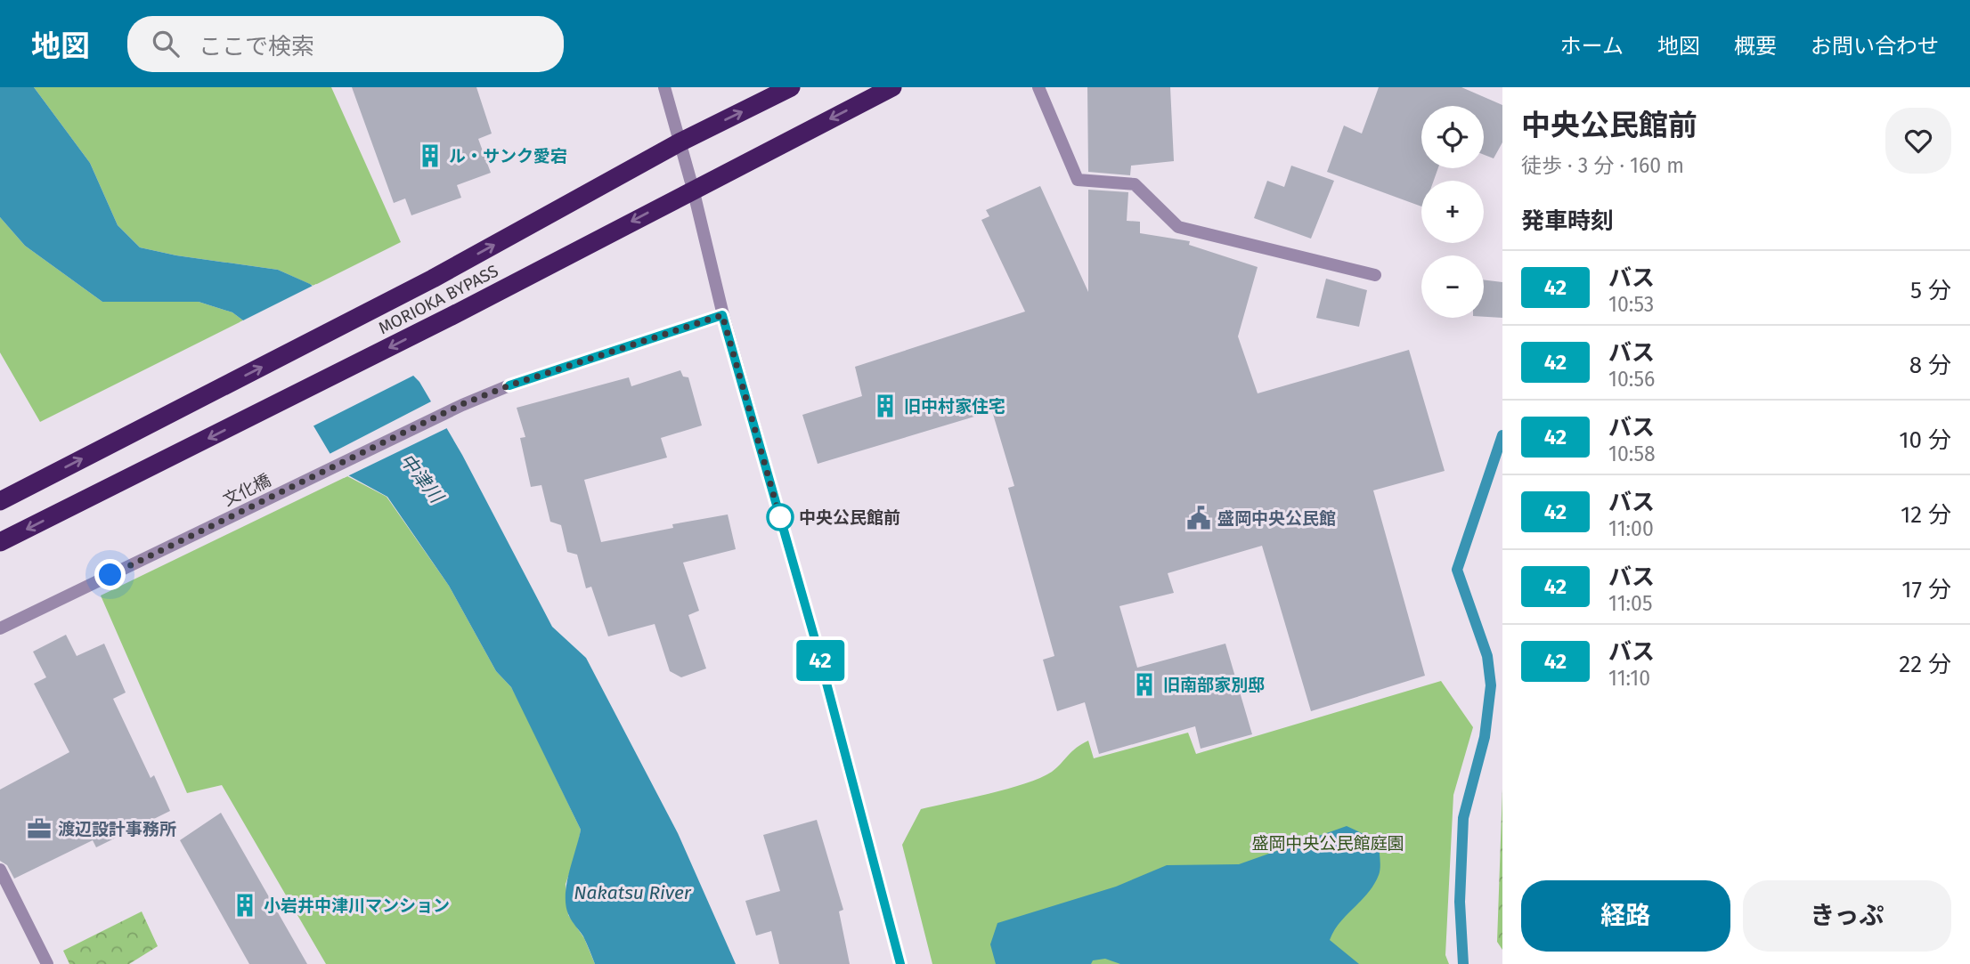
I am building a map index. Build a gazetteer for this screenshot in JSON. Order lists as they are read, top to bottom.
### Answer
{
  "streets": {
    "highway": ["MORIOKA BYPASS"],
    "street": ["文化橋"]
  },
  "water": ["中津川", "Nakatsu River"],
  "parks": ["盛岡中央公民館庭園"],
  "places": {
    "building": [
      "ル・サンク愛宕",
      "旧中村家住宅",
      "旧南部家別邸",
      "小岩井中津川マンション"
    ],
    "other": ["中央公民館前"],
    "public building": ["盛岡中央公民館"],
    "office": ["渡辺設計事務所"]
  },
  "lines": ["bus line 42"],
  "page": {
    "header": "地図",
    "search": "ここで検索",
    "nav": [
      "ホーム",
      "地図",
      "概要",
      "お問い合わせ"
    ],
    "on_map": "42",
    "heading": [
      ["中央公民館前", "徒歩 · 3 分 · 160 m"],
      "発車時刻"
    ],
    "map_buttons": ["+", "−"],
    "list": [
      {
        "mark": "42",
        "name": "バス",
        "note": "10:53",
        "value": "5 分"
      },
      {
        "mark": "42",
        "name": "バス",
        "note": "10:56",
        "value": "8 分"
      },
      {
        "mark": "42",
        "name": "バス",
        "note": "10:58",
        "value": "10 分"
      },
      {
        "mark": "42",
        "name": "バス",
        "note": "11:00",
        "value": "12 分"
      },
      {
        "mark": "42",
        "name": "バス",
        "note": "11:05",
        "value": "17 分"
      },
      {
        "mark": "42",
        "name": "バス",
        "note": "11:10",
        "value": "22 分"
      }
    ],
    "buttons": ["経路", "きっぷ"]
  }
}
